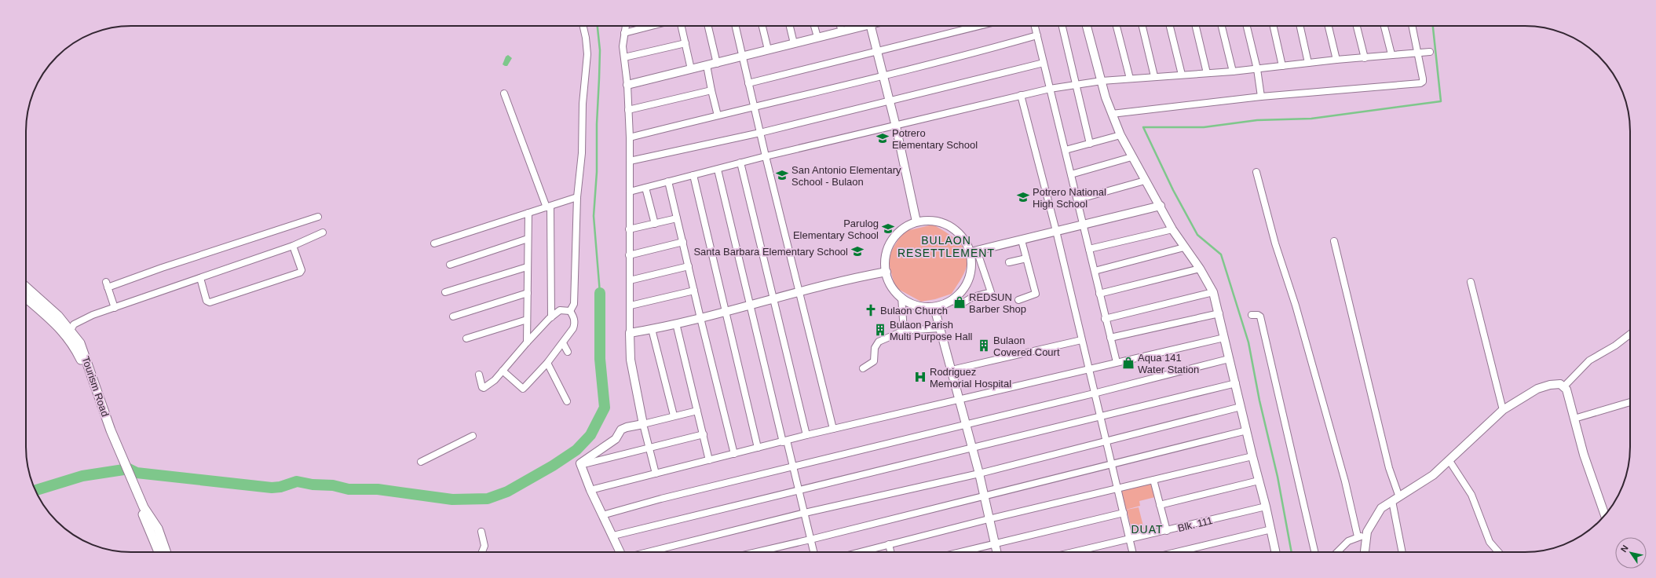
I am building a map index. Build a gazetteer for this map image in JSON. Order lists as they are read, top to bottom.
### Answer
{
  "streets": {
    "main road": ["Tourism Road"],
    "street": ["Blk. 111"]
  },
  "districts": ["BULAON RESETTLEMENT", "DUAT"],
  "places": {
    "school or university": [
      "Potrero Elementary School",
      "San Antonio Elementary School - Bulaon",
      "Potrero National High School",
      "Parulog Elementary School",
      "Santa Barbara Elementary School"
    ],
    "shop": ["REDSUN Barber Shop", "Aqua 141 Water Station"],
    "church": ["Bulaon Church"],
    "building": ["Bulaon Parish Multi Purpose Hall", "Bulaon Covered Court"],
    "hospital": ["Rodriguez Memorial Hospital"]
  },
  "north": "top left"
}
